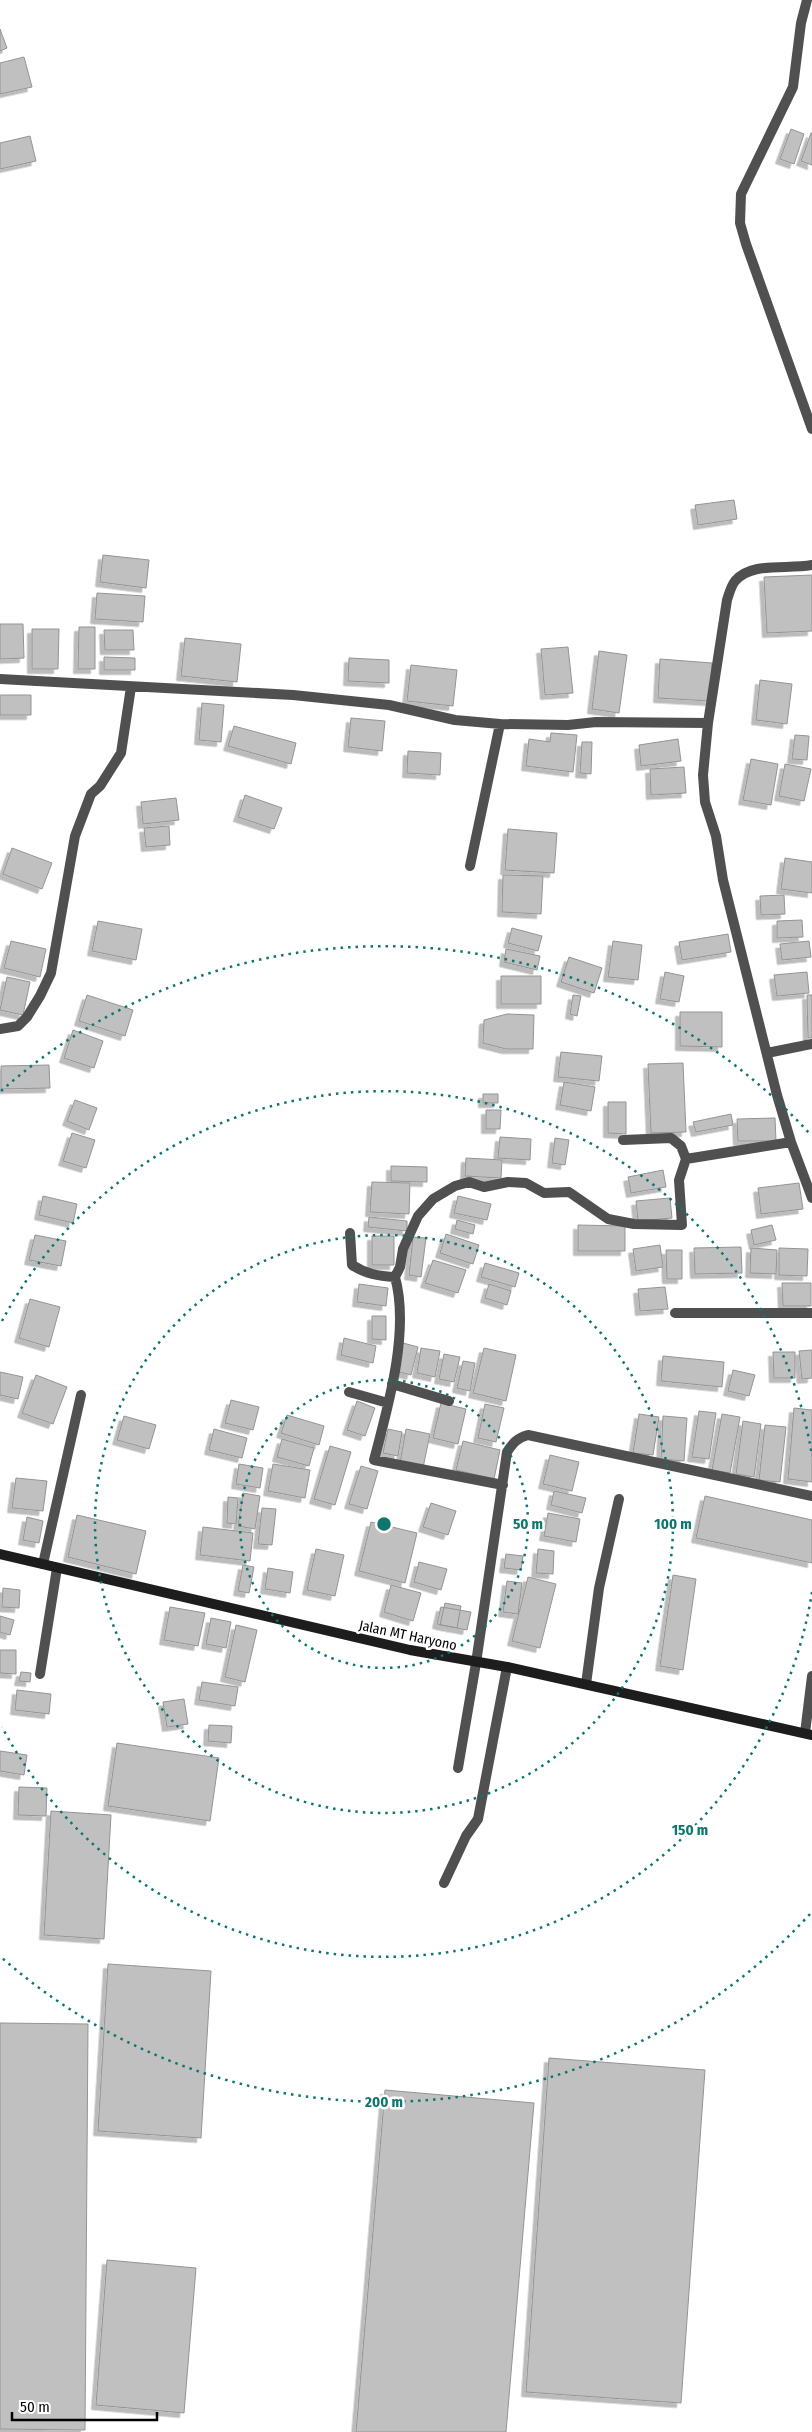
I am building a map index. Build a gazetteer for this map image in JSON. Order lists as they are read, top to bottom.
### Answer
{
  "streets": {
    "main road": ["Jalan MT Haryono"]
  },
  "scale_bar": "50 m",
  "rings": [
    "50 m",
    "100 m",
    "150 m",
    "200 m"
  ]
}
